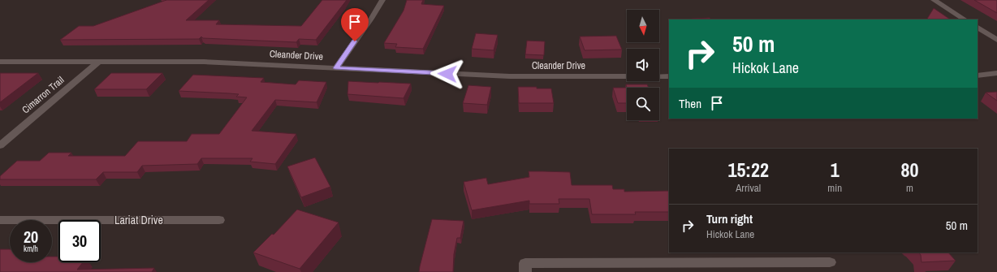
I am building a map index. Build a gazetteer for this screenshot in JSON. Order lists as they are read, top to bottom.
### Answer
{
  "streets": {
    "street": ["Cleander Drive", "Cimarron Trail", "Lariat Drive"]
  },
  "crossings": [
    ["Cleander Drive", "Cimarron Trail"]
  ],
  "north": "bottom",
  "page": {
    "turn": ["50 m", "Hickok Lane"],
    "then": "Then",
    "eta": [
      "15:22",
      "Arrival",
      "1",
      "min",
      "80",
      "m"
    ],
    "list": [
      {
        "name": "Turn right",
        "note": "Hickok Lane",
        "value": "50 m"
      }
    ],
    "speed": "20 km/h",
    "limit": "30"
  }
}
